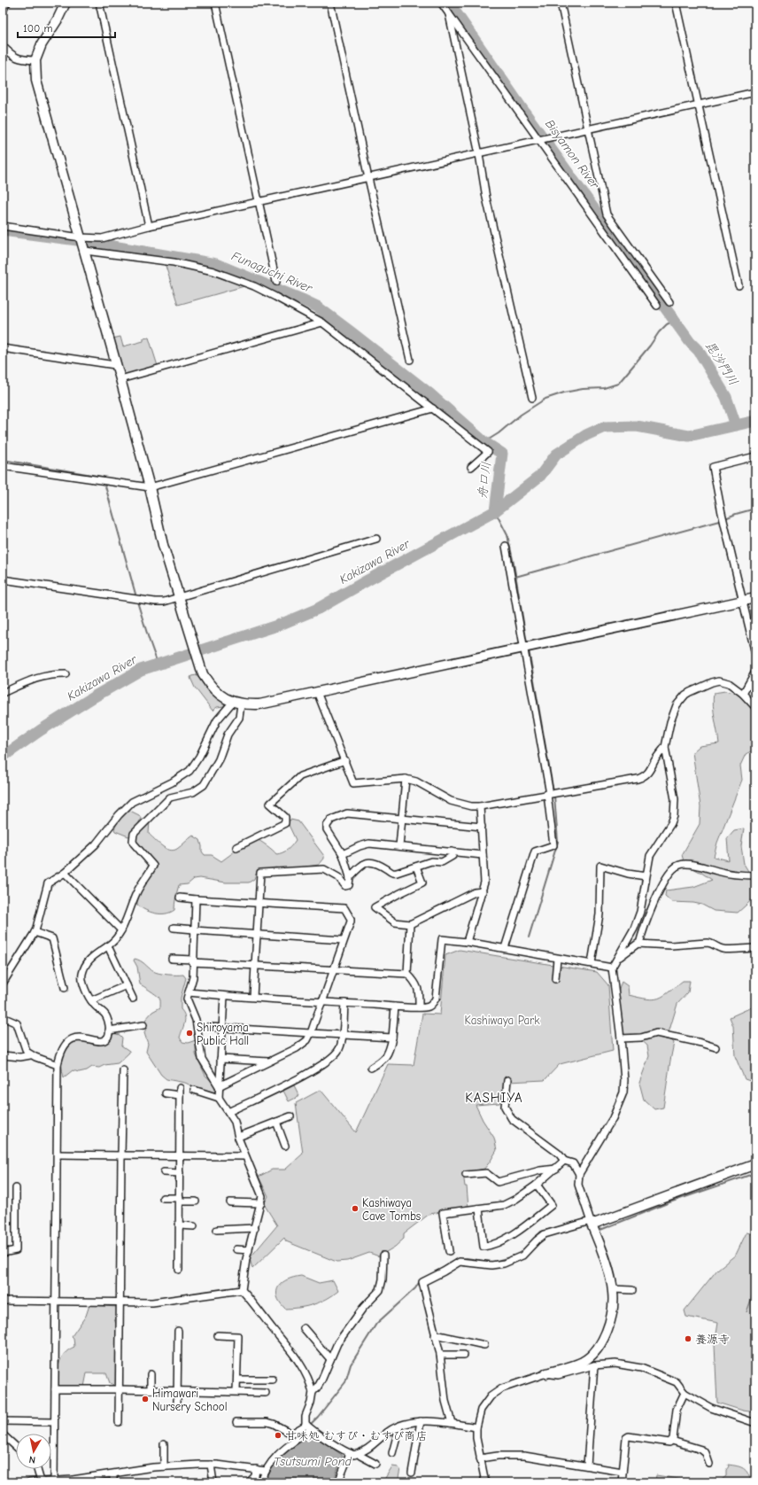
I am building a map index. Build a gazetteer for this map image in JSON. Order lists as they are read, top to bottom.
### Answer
{
  "districts": ["KASHIYA"],
  "water": [
    "Bisyamon River",
    "Funaguchi River",
    "毘沙門川",
    "舟口川",
    "Kakizawa River",
    "Tsutsumi Pond"
  ],
  "parks": ["Kashiwaya Park"],
  "places": [
    "Shiroyama Public Hall",
    "Kashiwaya Cave Tombs",
    "養源寺",
    "Himawari Nursery School",
    "甘味処 むすび・むすび商店"
  ],
  "scale_bar": "100 m",
  "north": "bottom"
}
